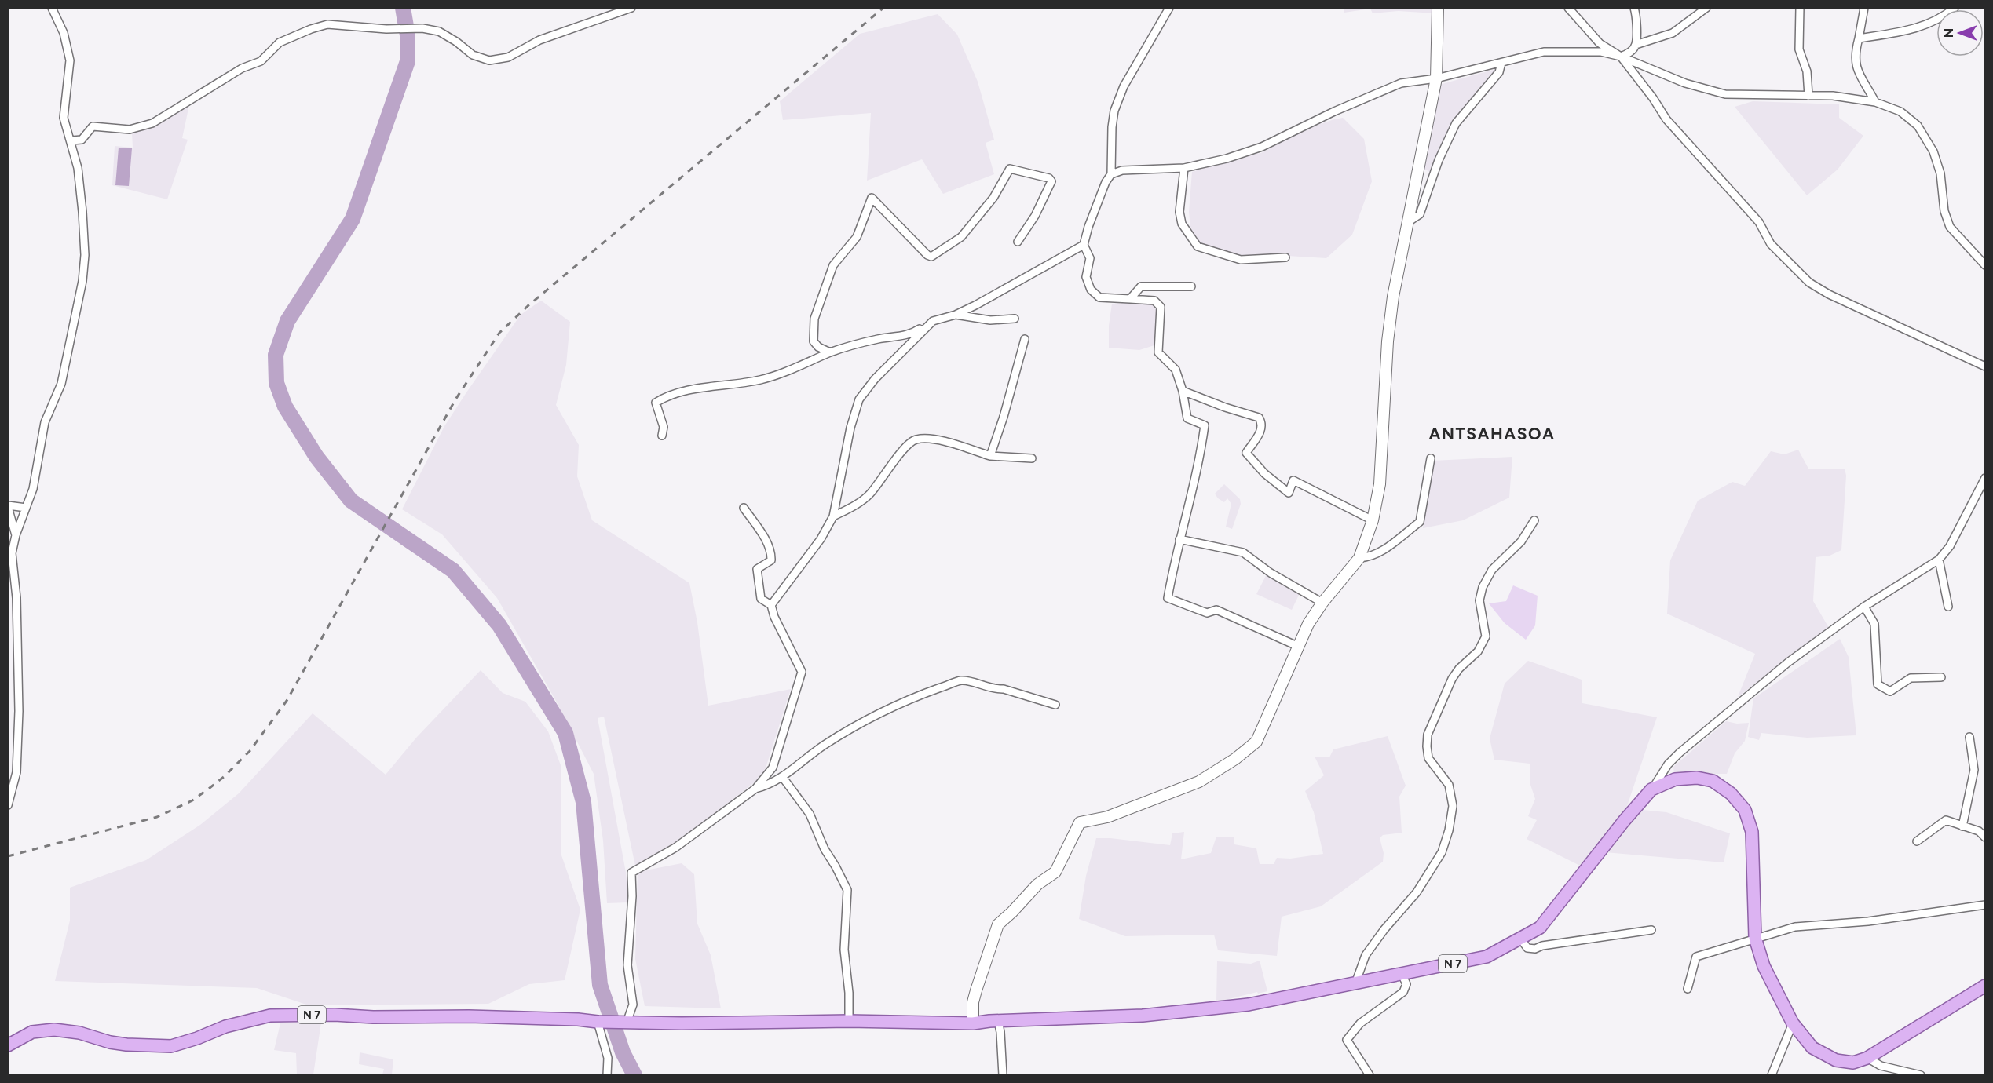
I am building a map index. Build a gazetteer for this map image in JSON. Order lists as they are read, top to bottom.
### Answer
{
  "streets": {
    "main road": ["N 7"]
  },
  "districts": ["ANTSAHASOA"],
  "north": "left"
}
